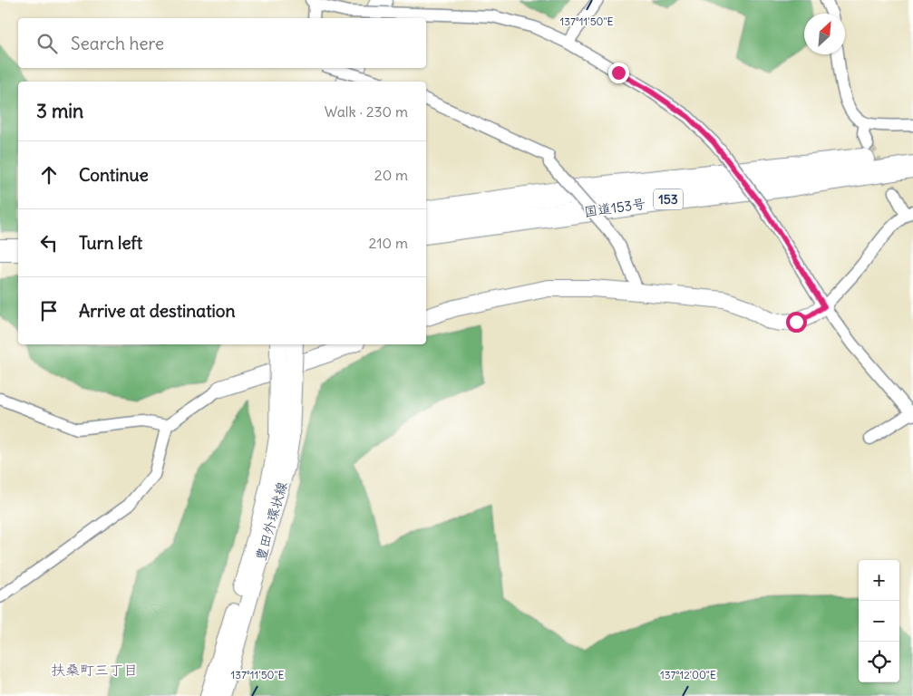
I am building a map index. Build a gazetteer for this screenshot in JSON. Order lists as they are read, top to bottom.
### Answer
{
  "streets": {
    "highway": ["153", "国道153号"],
    "street": ["豊田外環状線"]
  },
  "districts": ["扶桑町三丁目"],
  "north": "top right",
  "page": {
    "search": "Search here",
    "heading": ["3 min", "Walk · 230 m"],
    "list": [
      ["Continue", "20 m"],
      ["Turn left", "210 m"],
      "Arrive at destination"
    ],
    "map_buttons": ["+", "−"]
  },
  "coordinates": ["137°11'50\"E", "137°12'00\"E"]
}
